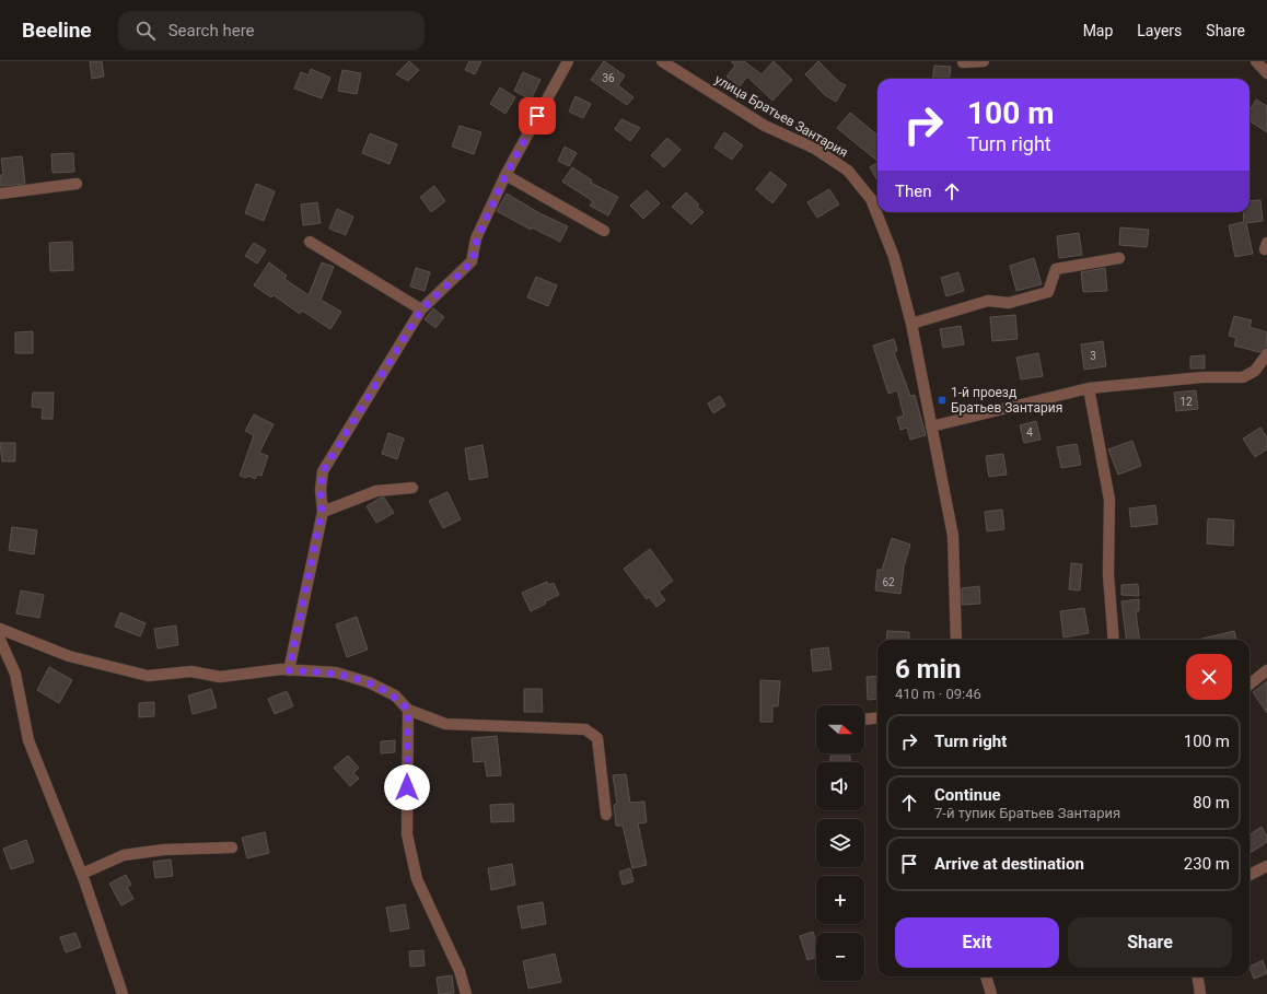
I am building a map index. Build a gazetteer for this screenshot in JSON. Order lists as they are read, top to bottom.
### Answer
{
  "streets": {
    "street": ["улица Братьев Зантария"]
  },
  "places": {
    "transit": ["1-й проезд Братьев Зантария"]
  },
  "house_numbers": [
    "36",
    "3",
    "12",
    "4",
    "62"
  ],
  "north": "right",
  "page": {
    "header": "Beeline",
    "search": "Search here",
    "nav": ["Map", "Layers", "Share"],
    "turn": ["100 m", "Turn right"],
    "then": "Then",
    "heading": ["6 min", "410 m · 09:46"],
    "map_buttons": ["+", "−"],
    "list": [
      {
        "name": "Turn right",
        "value": "100 m"
      },
      {
        "name": "Continue",
        "note": "7-й тупик Братьев Зантария",
        "value": "80 m"
      },
      {
        "name": "Arrive at destination",
        "value": "230 m"
      }
    ],
    "buttons": ["Exit", "Share"]
  }
}
